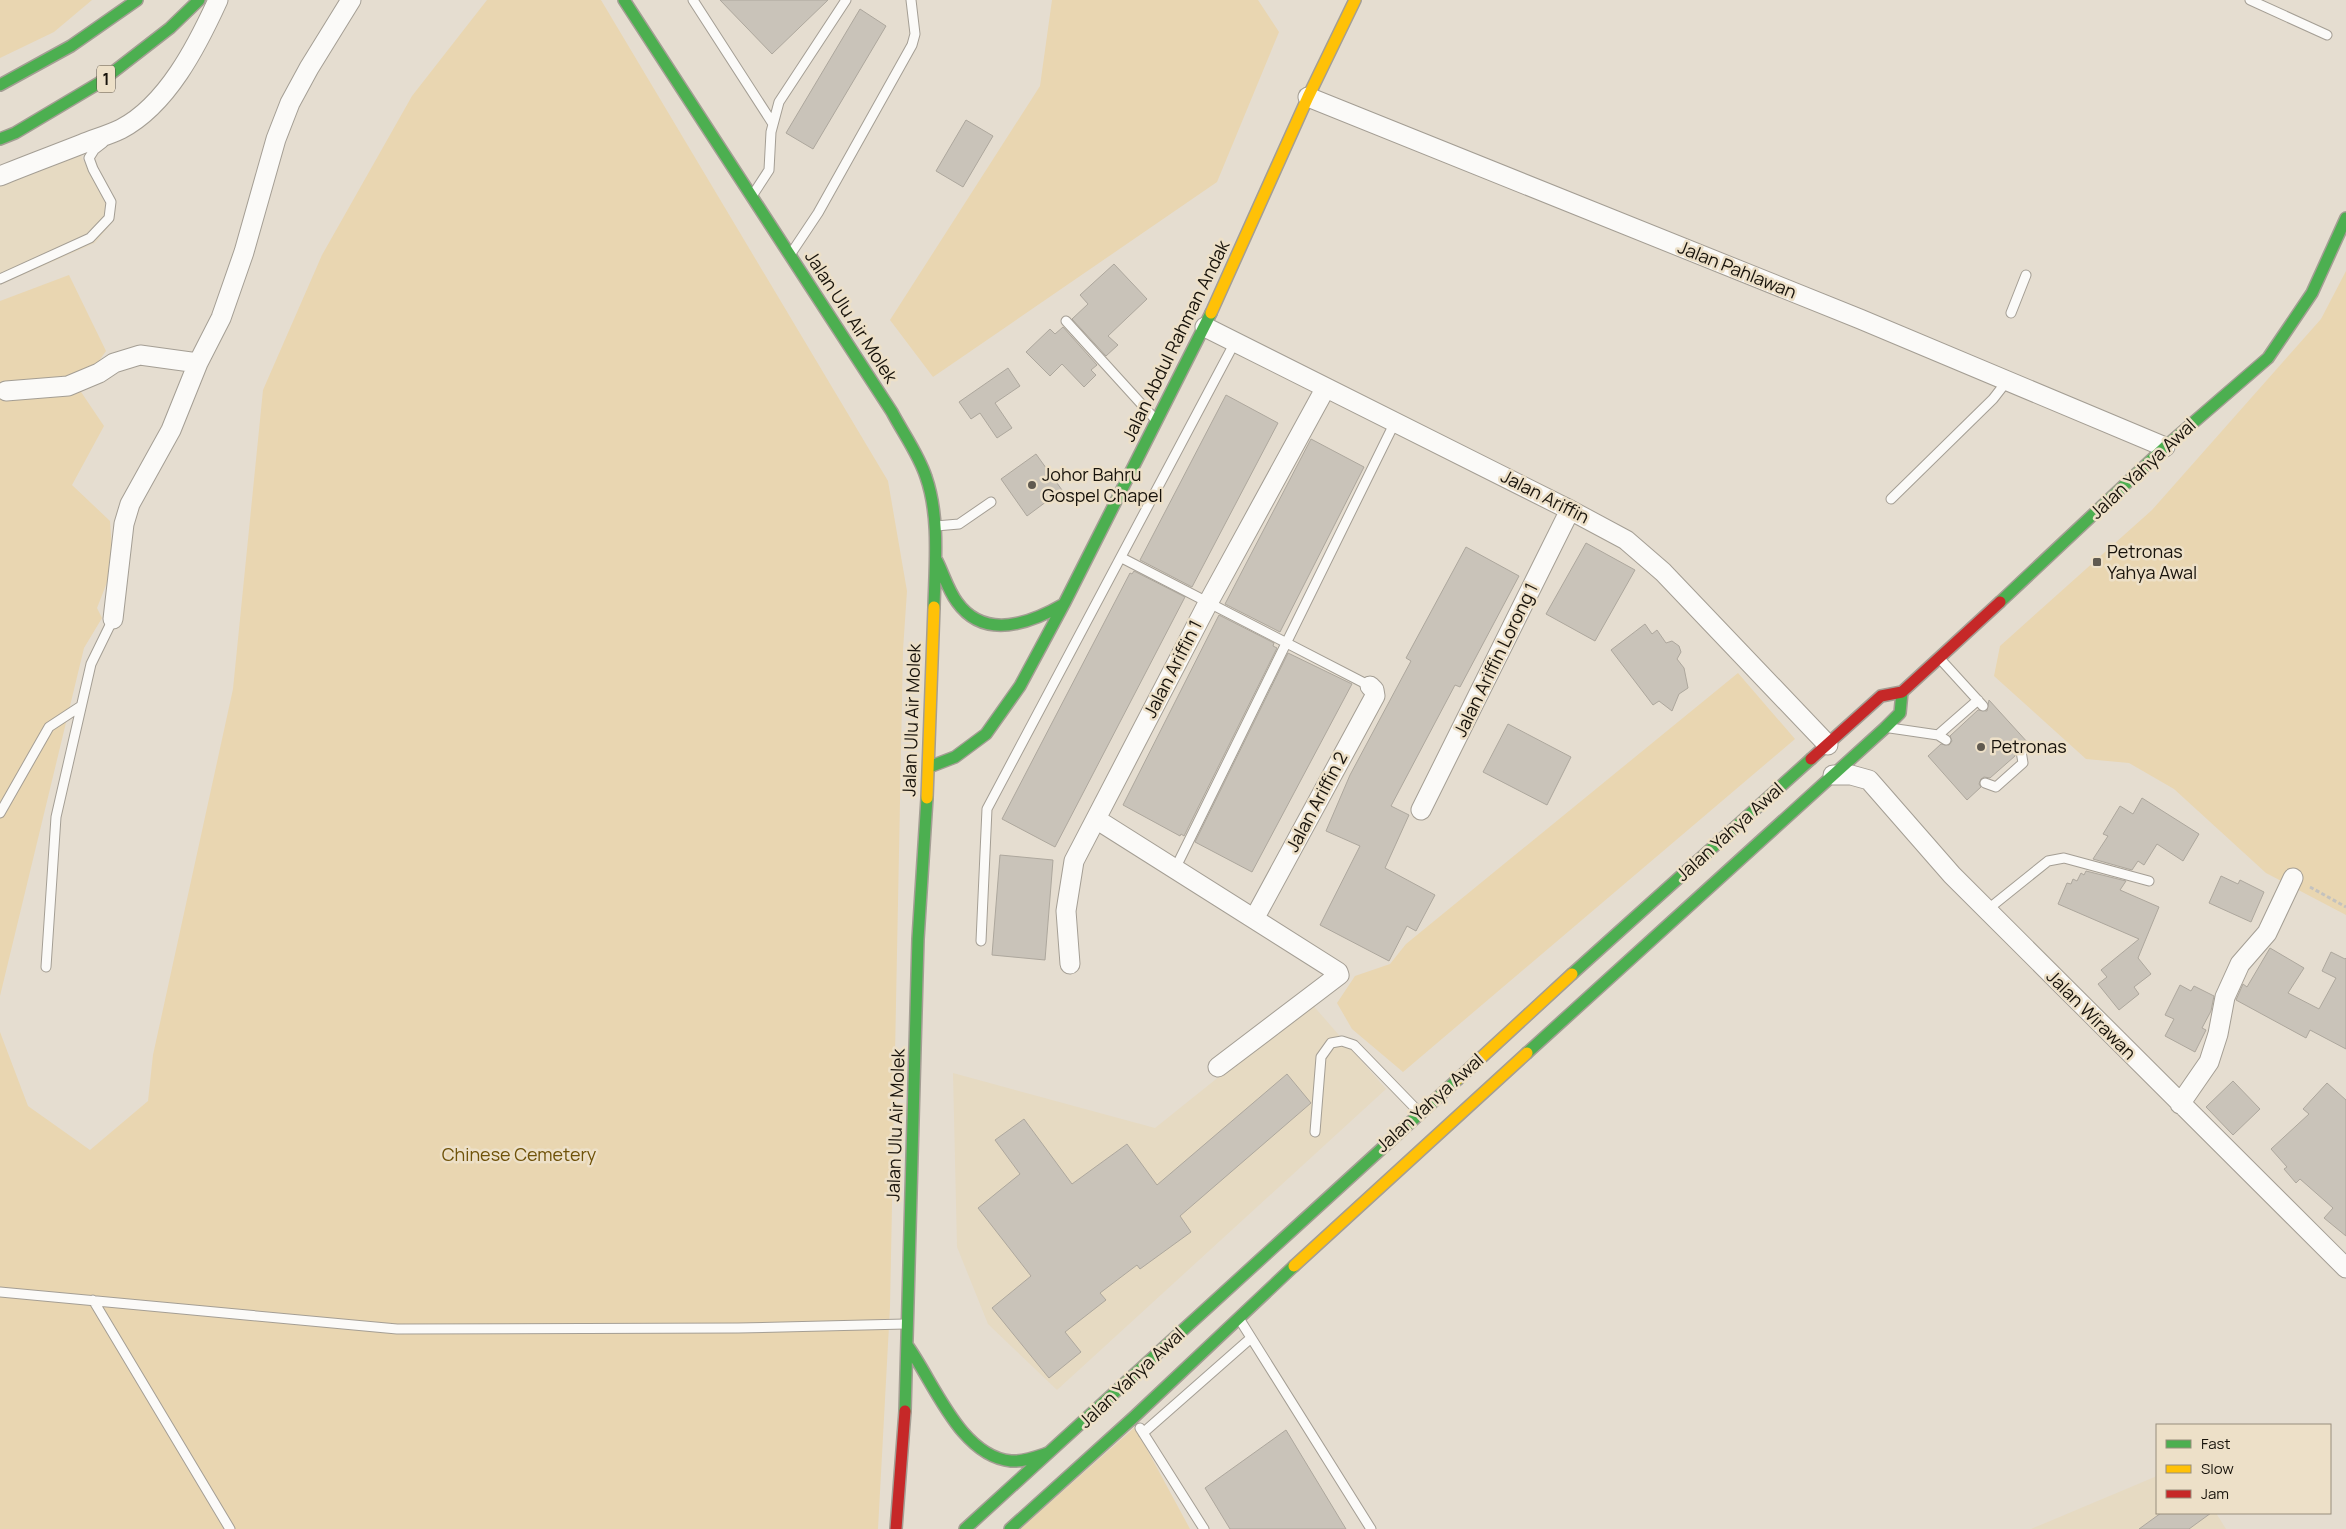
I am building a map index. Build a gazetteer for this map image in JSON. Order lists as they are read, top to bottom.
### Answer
{
  "streets": {
    "main road": [
      "1",
      "Jalan Ulu Air Molek",
      "Jalan Abdul Rahman Andak",
      "Jalan Yahya Awal"
    ],
    "street": [
      "Jalan Pahlawan",
      "Jalan Ariffin",
      "Jalan Ariffin Lorong 1",
      "Jalan Ariffin 1",
      "Jalan Ariffin 2",
      "Jalan Wirawan"
    ]
  },
  "crossings": [
    ["Jalan Pahlawan", "Jalan Abdul Rahman Andak"],
    ["Jalan Pahlawan", "Jalan Yahya Awal"],
    ["Jalan Ulu Air Molek", "Jalan Abdul Rahman Andak"],
    ["Jalan Abdul Rahman Andak", "Jalan Ariffin"],
    ["Jalan Yahya Awal", "Jalan Ariffin"],
    ["Jalan Ariffin", "Jalan Ariffin Lorong 1"],
    ["Jalan Ariffin", "Jalan Ariffin 1"]
  ],
  "parks": ["Chinese Cemetery"],
  "places": {
    "other": ["Johor Bahru Gospel Chapel", "Petronas"],
    "transit": ["Petronas Yahya Awal"]
  },
  "legend": ["Fast", "Slow", "Jam"]
}
